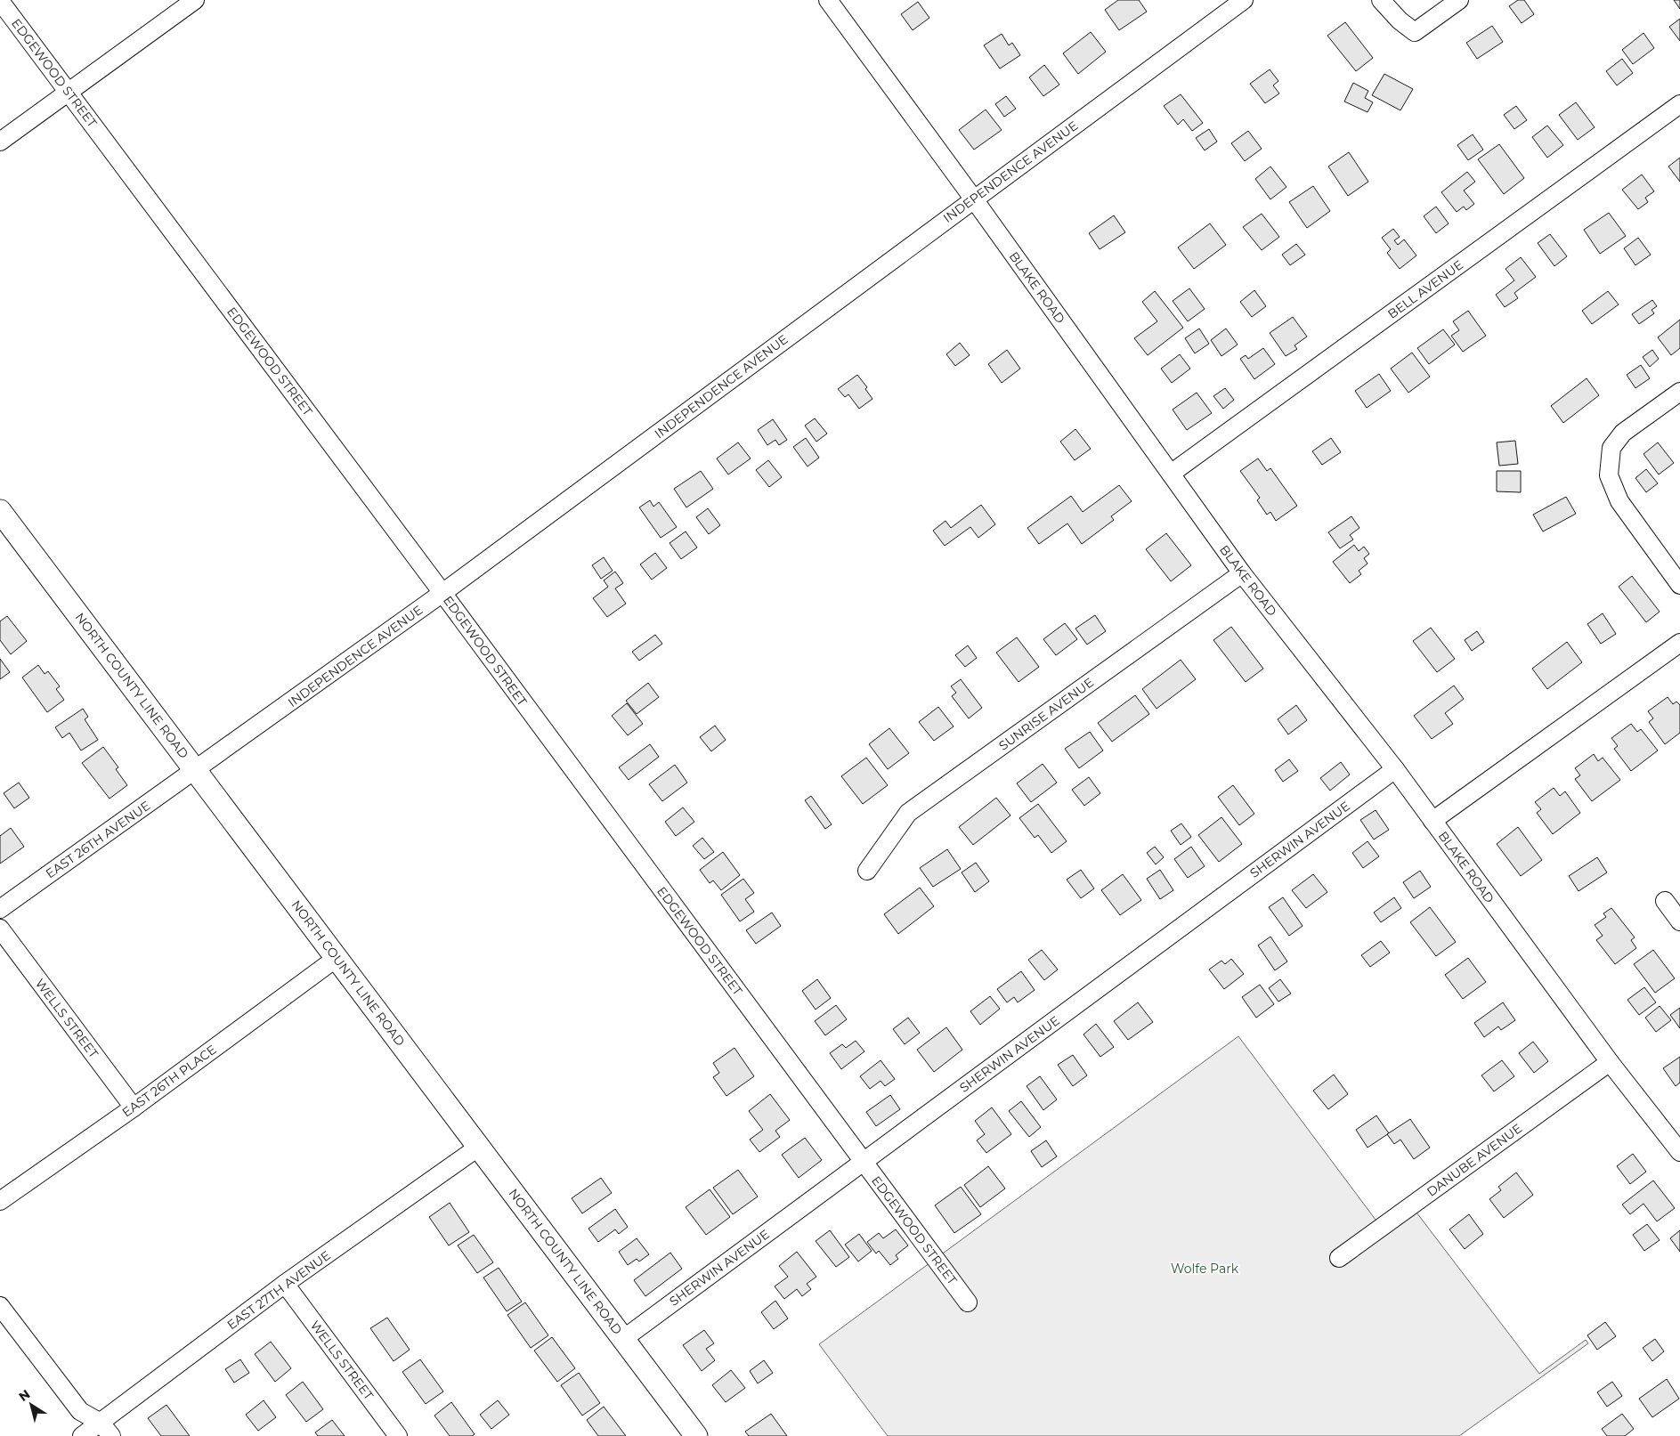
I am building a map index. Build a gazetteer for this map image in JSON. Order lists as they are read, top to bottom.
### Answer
{
  "streets": {
    "main road": ["NORTH COUNTY LINE ROAD"],
    "street": [
      "EDGEWOOD STREET",
      "INDEPENDENCE AVENUE",
      "BLAKE ROAD",
      "BELL AVENUE",
      "SUNRISE AVENUE",
      "EAST 26TH AVENUE",
      "SHERWIN AVENUE",
      "WELLS STREET",
      "EAST 26TH PLACE",
      "DANUBE AVENUE",
      "EAST 27TH AVENUE"
    ]
  },
  "crossings": [
    ["EDGEWOOD STREET", "INDEPENDENCE AVENUE"],
    ["EDGEWOOD STREET", "SHERWIN AVENUE"],
    ["INDEPENDENCE AVENUE", "BLAKE ROAD"],
    ["INDEPENDENCE AVENUE", "NORTH COUNTY LINE ROAD"],
    ["INDEPENDENCE AVENUE", "EAST 26TH AVENUE"],
    ["BLAKE ROAD", "BELL AVENUE"],
    ["BLAKE ROAD", "SUNRISE AVENUE"],
    ["BLAKE ROAD", "SHERWIN AVENUE"],
    ["BLAKE ROAD", "DANUBE AVENUE"],
    ["NORTH COUNTY LINE ROAD", "EAST 26TH AVENUE"],
    ["NORTH COUNTY LINE ROAD", "SHERWIN AVENUE"],
    ["NORTH COUNTY LINE ROAD", "EAST 26TH PLACE"],
    ["NORTH COUNTY LINE ROAD", "EAST 27TH AVENUE"],
    ["WELLS STREET", "EAST 26TH PLACE"],
    ["WELLS STREET", "EAST 27TH AVENUE"]
  ],
  "parks": ["Wolfe Park"],
  "north": "top left"
}
